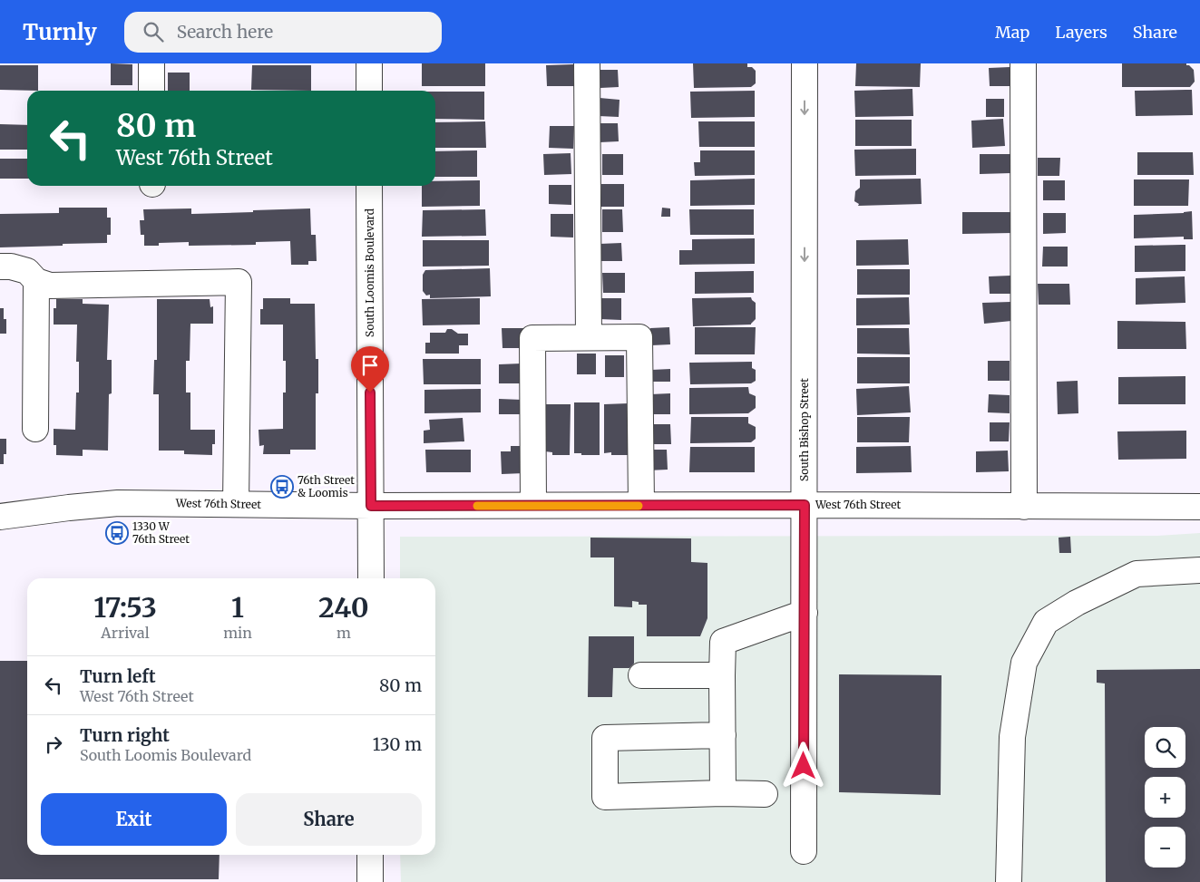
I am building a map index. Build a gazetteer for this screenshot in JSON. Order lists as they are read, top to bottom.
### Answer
{
  "streets": {
    "street": ["South Loomis Boulevard", "South Bishop Street", "West 76th Street"]
  },
  "crossings": [
    ["South Loomis Boulevard", "West 76th Street"],
    ["South Bishop Street", "West 76th Street"]
  ],
  "places": {
    "bus stop": ["76th Street & Loomis", "1330 W 76th Street"]
  },
  "page": {
    "header": "Turnly",
    "search": "Search here",
    "nav": ["Map", "Layers", "Share"],
    "turn": ["80 m", "West 76th Street"],
    "eta": [
      "17:53",
      "Arrival",
      "1",
      "min",
      "240",
      "m"
    ],
    "list": [
      {
        "name": "Turn left",
        "note": "West 76th Street",
        "value": "80 m"
      },
      {
        "name": "Turn right",
        "note": "South Loomis Boulevard",
        "value": "130 m"
      }
    ],
    "map_buttons": ["+", "−"],
    "buttons": ["Exit", "Share"]
  }
}
